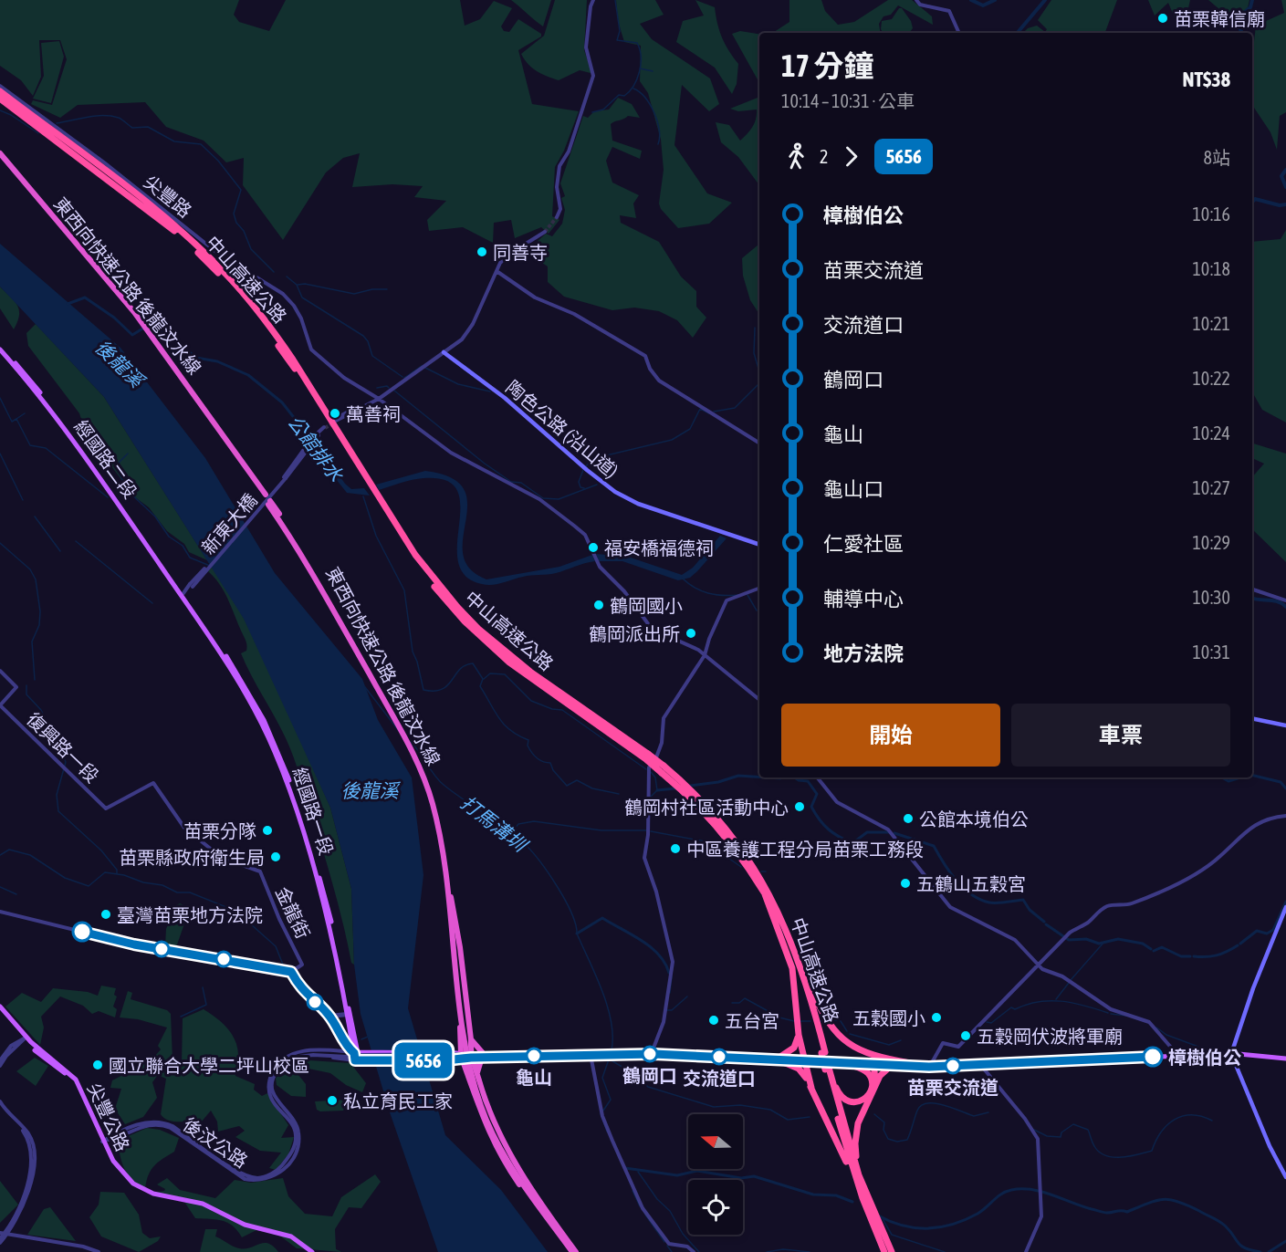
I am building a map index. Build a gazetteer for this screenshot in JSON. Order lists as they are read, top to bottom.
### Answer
{
  "streets": {
    "highway": ["中山高速公路", "東西向快速公路 後龍汶水線"],
    "main road": [
      "陶色公路 (沿山道)",
      "經國路二段",
      "經國路一段",
      "尖豐公路"
    ],
    "street": [
      "尖豐路",
      "新東大橋",
      "復興路一段",
      "金龍街",
      "後汶公路"
    ]
  },
  "crossings": [
    ["經國路二段", "新東大橋"],
    ["經國路二段", "經國路一段"],
    ["新東大橋", "經國路一段"],
    ["復興路一段", "金龍街"],
    ["尖豐公路", "後汶公路"]
  ],
  "water": ["後龍溪", "公館排水", "打馬溝圳"],
  "places": [
    "苗栗韓信廟",
    "同善寺",
    "萬善祠",
    "福安橋福德祠",
    "鶴岡國小",
    "鶴岡派出所",
    "鶴岡村社區活動中心",
    "公館本境伯公",
    "苗栗分隊",
    "中區養護工程分局苗栗工務段",
    "苗栗縣政府衛生局",
    "五鶴山五穀宮",
    "臺灣苗栗地方法院",
    "五穀國小",
    "五台宮",
    "五穀岡伏波將軍廟",
    "鶴岡口",
    "龜山",
    "交流道口",
    "樟樹伯公",
    "國立聯合大學二坪山校區",
    "苗栗交流道",
    "私立育民工家"
  ],
  "lines": ["bus line 5656"],
  "north": "left",
  "page": {
    "on_map": "5656",
    "heading": ["17 分鐘", "10:14 – 10:31 · 公車", "NT$38"],
    "legs": ["2", "5656", "8站"],
    "list": [
      {
        "name": "樟樹伯公",
        "value": "10:16"
      },
      {
        "name": "苗栗交流道",
        "value": "10:18"
      },
      {
        "name": "交流道口",
        "value": "10:21"
      },
      {
        "name": "鶴岡口",
        "value": "10:22"
      },
      {
        "name": "龜山",
        "value": "10:24"
      },
      {
        "name": "龜山口",
        "value": "10:27"
      },
      {
        "name": "仁愛社區",
        "value": "10:29"
      },
      {
        "name": "輔導中心",
        "value": "10:30"
      },
      {
        "name": "地方法院",
        "value": "10:31"
      }
    ],
    "buttons": ["開始", "車票"]
  }
}
